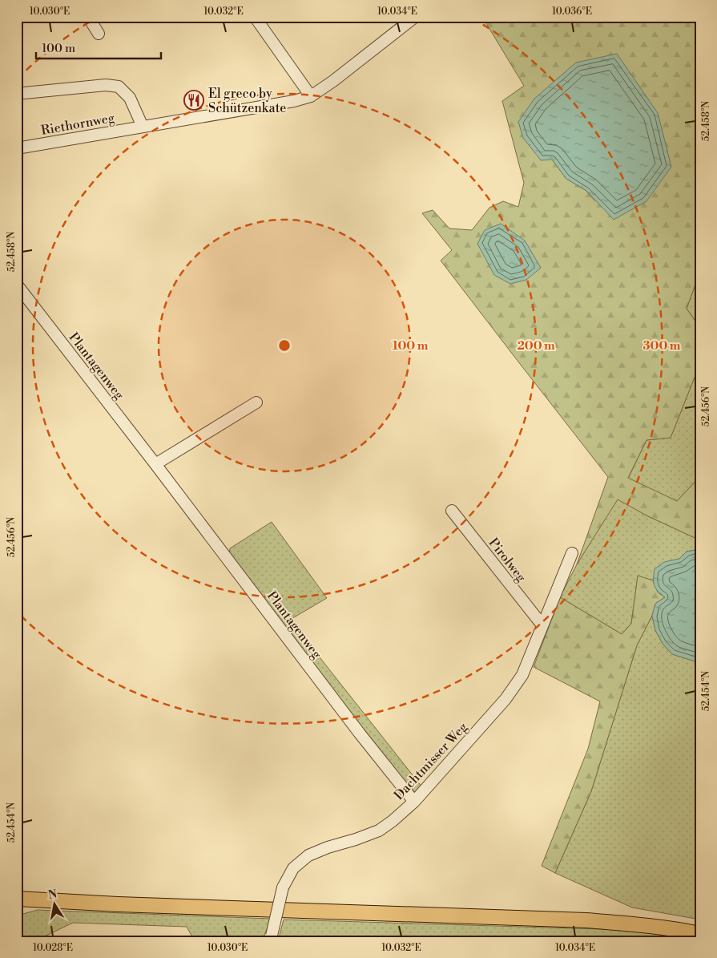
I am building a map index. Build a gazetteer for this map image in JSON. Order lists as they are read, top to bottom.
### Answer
{
  "streets": {
    "street": [
      "Riethornweg",
      "Plantagenweg",
      "Pirolweg",
      "Dachtmisser Weg"
    ]
  },
  "crossings": [
    ["Plantagenweg", "Dachtmisser Weg"],
    ["Pirolweg", "Dachtmisser Weg"]
  ],
  "places": {
    "restaurant": ["El greco by Schützenkate"]
  },
  "scale_bar": "100 m",
  "north": "top",
  "coordinates": [
    "10.030°E",
    "10.032°E",
    "10.034°E",
    "10.036°E",
    "52.458°N",
    "52.456°N",
    "52.454°N",
    "10.028°E"
  ],
  "rings": ["100 m", "200 m", "300 m"]
}
